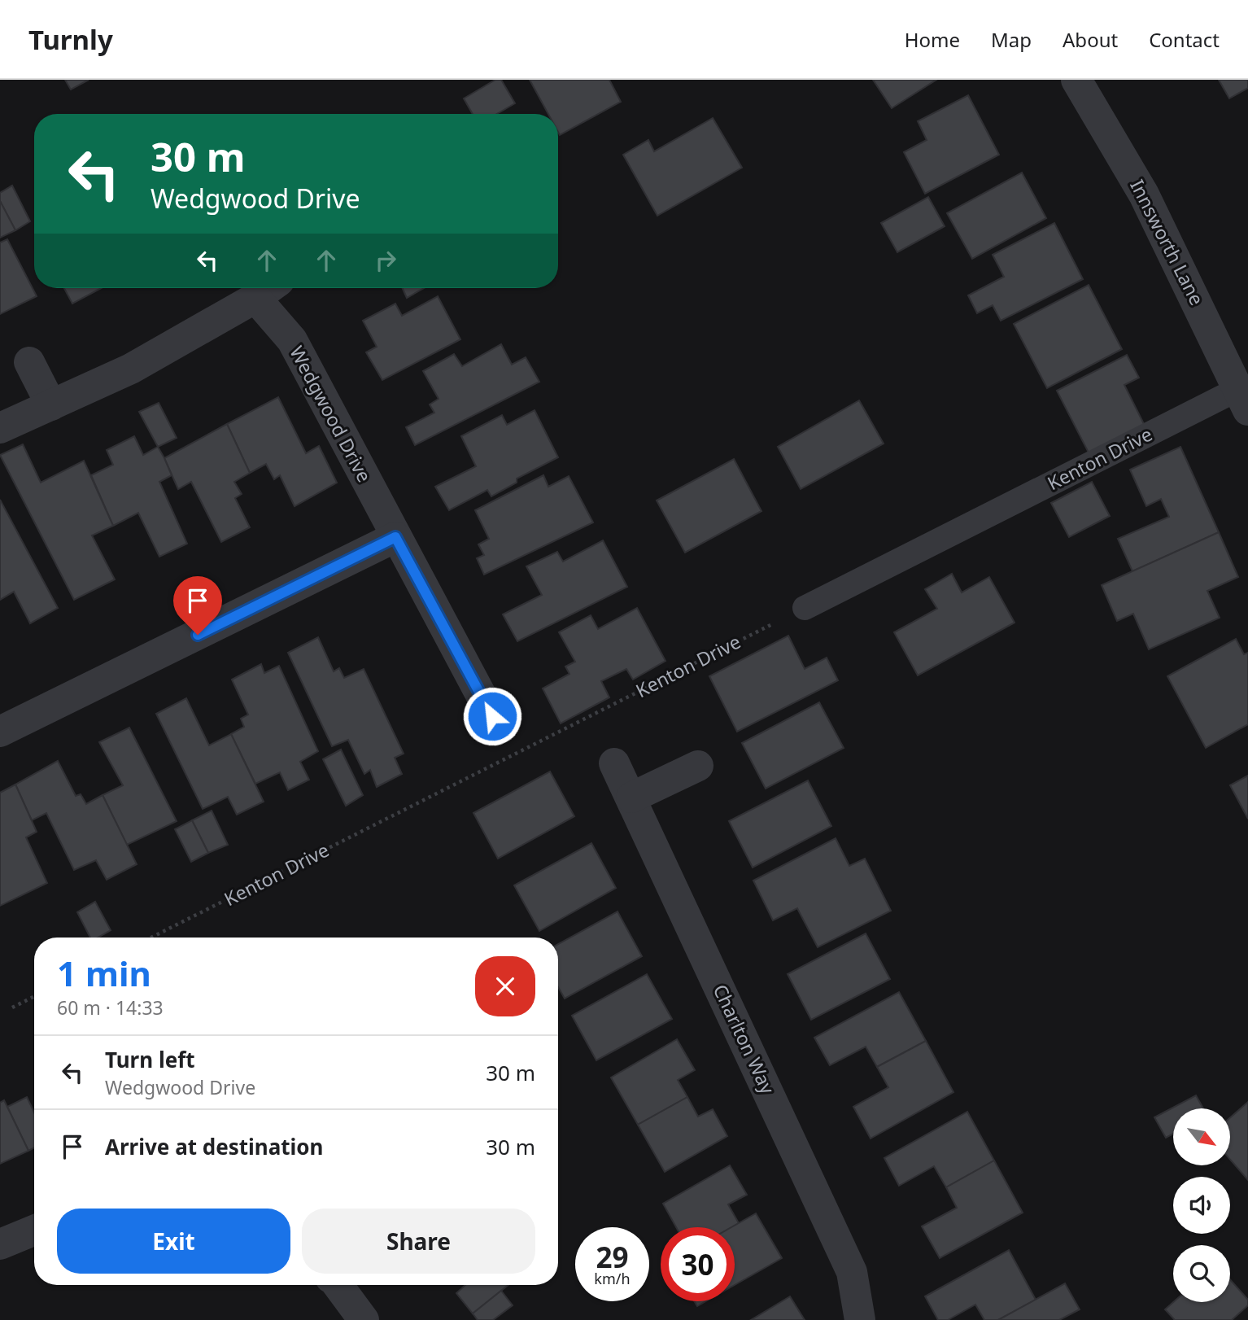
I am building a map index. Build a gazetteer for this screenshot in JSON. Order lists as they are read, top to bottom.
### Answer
{
  "streets": {
    "street": ["Innsworth Lane", "Wedgwood Drive", "Charlton Way"],
    "lane": ["Kenton Drive"]
  },
  "crossings": [
    ["Innsworth Lane", "Kenton Drive"]
  ],
  "north": "bottom right",
  "page": {
    "header": "Turnly",
    "nav": [
      "Home",
      "Map",
      "About",
      "Contact"
    ],
    "turn": ["30 m", "Wedgwood Drive"],
    "heading": ["1 min", "60 m · 14:33"],
    "list": [
      {
        "name": "Turn left",
        "note": "Wedgwood Drive",
        "value": "30 m"
      },
      {
        "name": "Arrive at destination",
        "value": "30 m"
      }
    ],
    "buttons": ["Exit", "Share"],
    "speed": "29 km/h",
    "limit": "30"
  }
}
